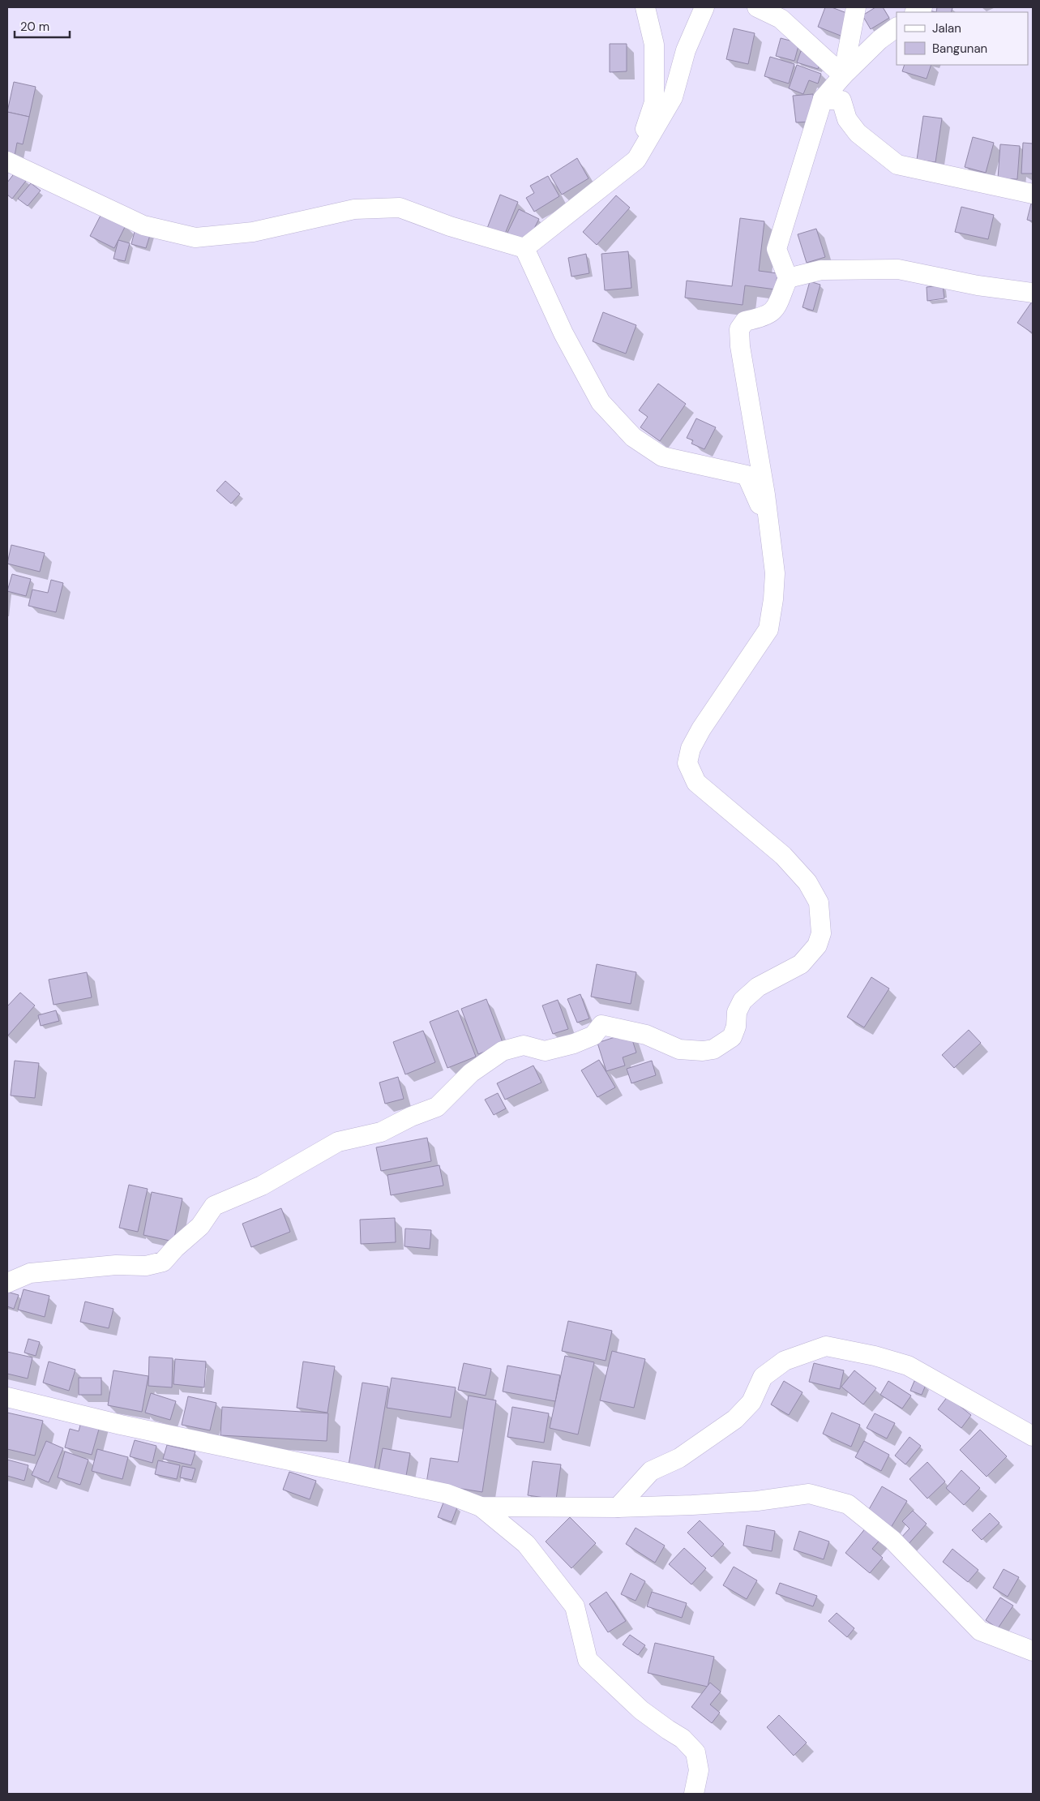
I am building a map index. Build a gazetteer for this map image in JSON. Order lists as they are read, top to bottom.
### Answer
{
  "legend": ["Jalan", "Bangunan"],
  "scale_bar": "20 m"
}
